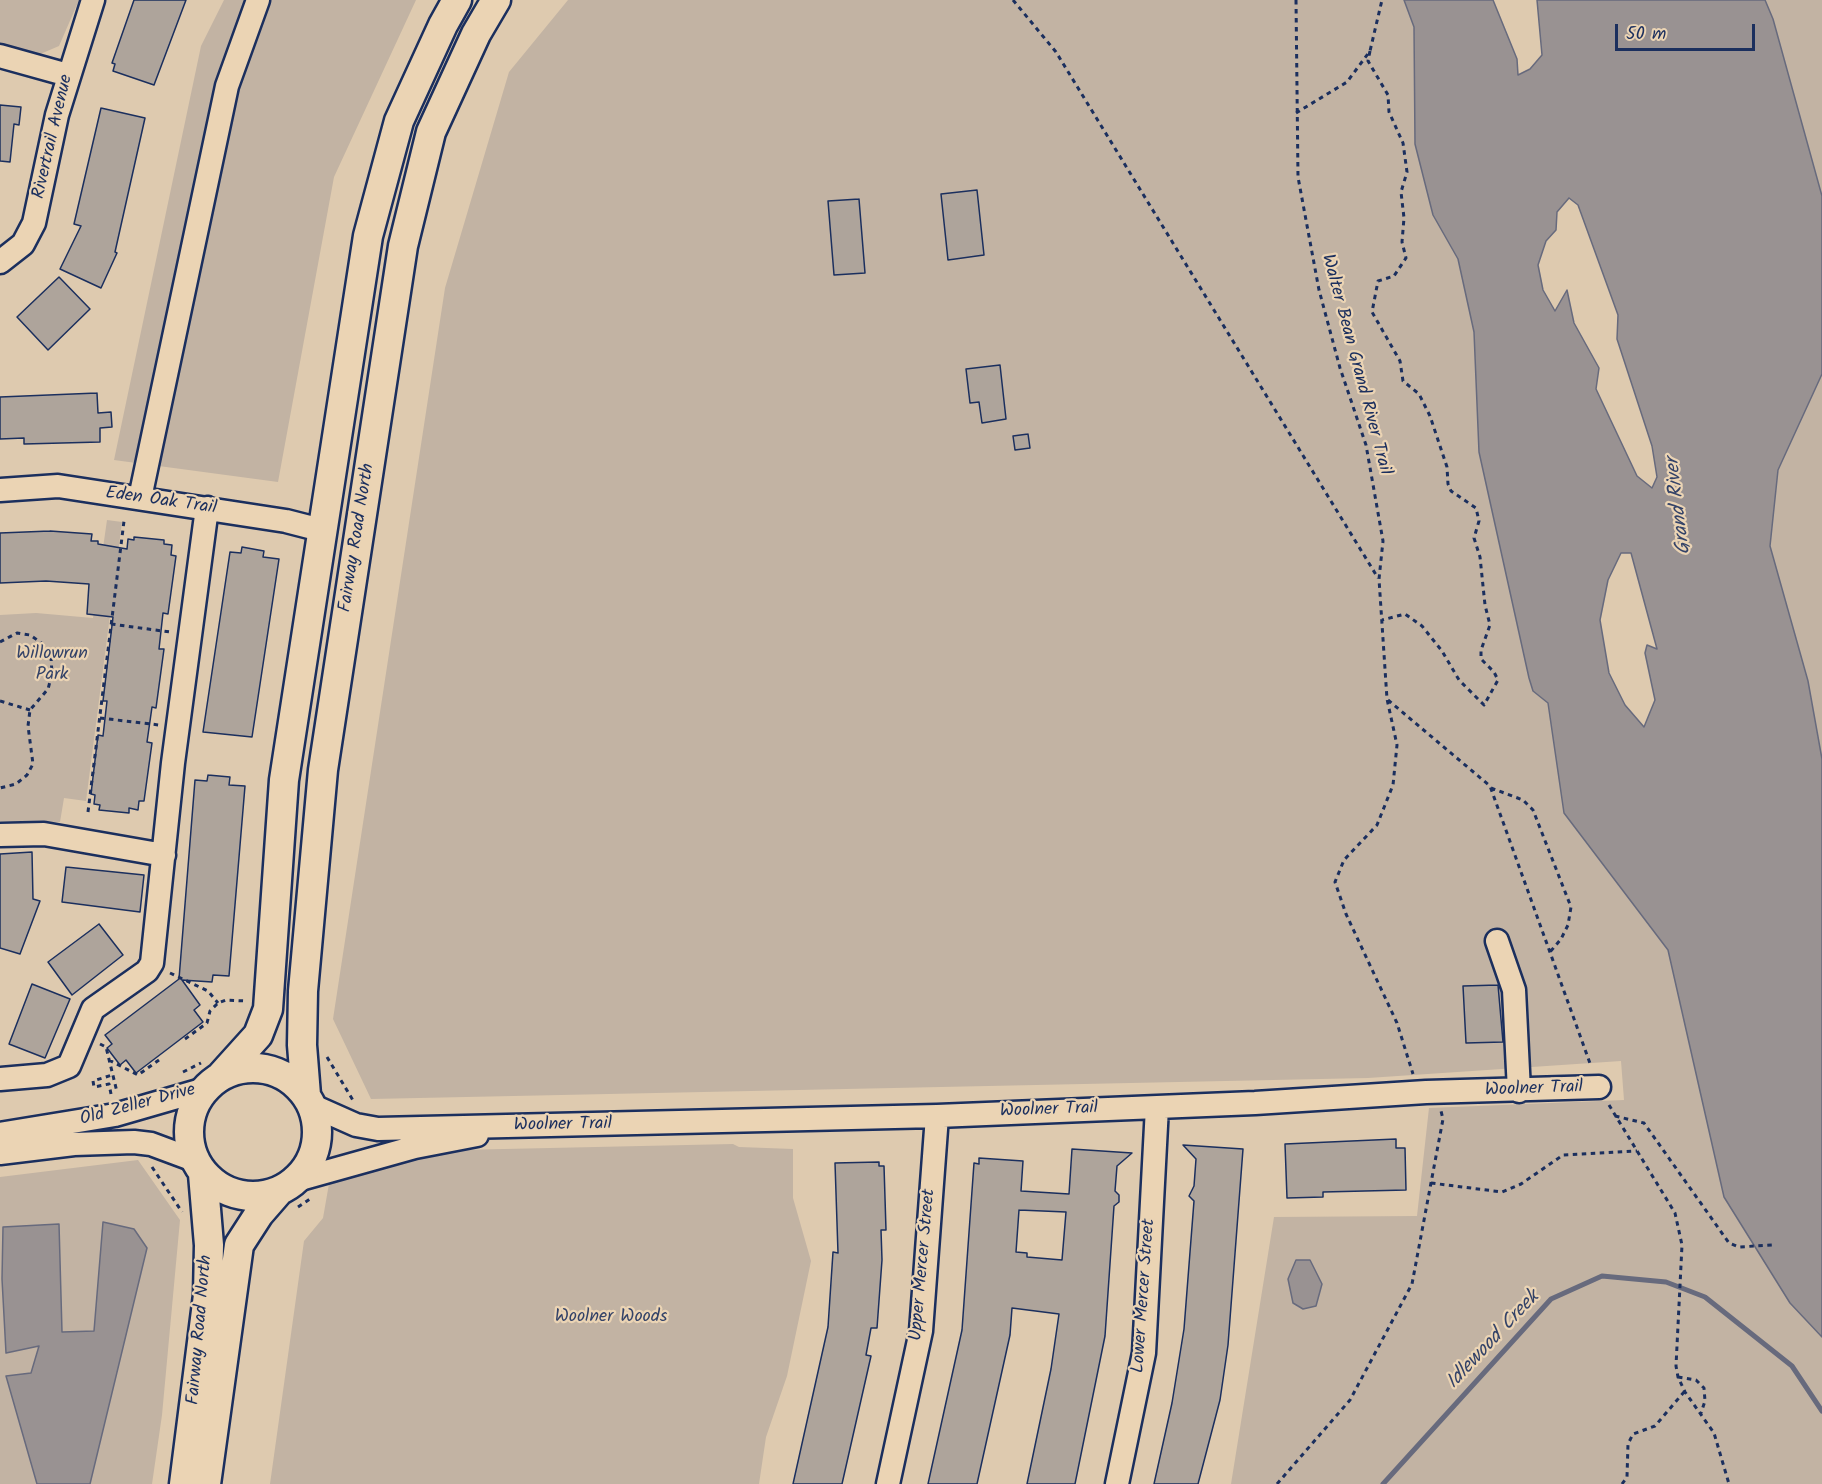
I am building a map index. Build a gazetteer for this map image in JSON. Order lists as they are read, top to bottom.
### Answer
{
  "streets": {
    "main road": ["Fairway Road North"],
    "street": [
      "Rivertrail Avenue",
      "Eden Oak Trail",
      "Woolner Trail",
      "Old Zeller Drive",
      "Upper Mercer Street",
      "Lower Mercer Street"
    ],
    "path": ["Walter Bean Grand River Trail"]
  },
  "crossings": [
    ["Walter Bean Grand River Trail", "Woolner Trail"],
    ["Eden Oak Trail", "Fairway Road North"],
    ["Fairway Road North", "Woolner Trail"],
    ["Fairway Road North", "Old Zeller Drive"],
    ["Woolner Trail", "Old Zeller Drive"],
    ["Woolner Trail", "Upper Mercer Street"],
    ["Woolner Trail", "Lower Mercer Street"]
  ],
  "water": ["Grand River", "Idlewood Creek"],
  "parks": ["Willowrun Park", "Woolner Woods"],
  "scale_bar": "50 m"
}
